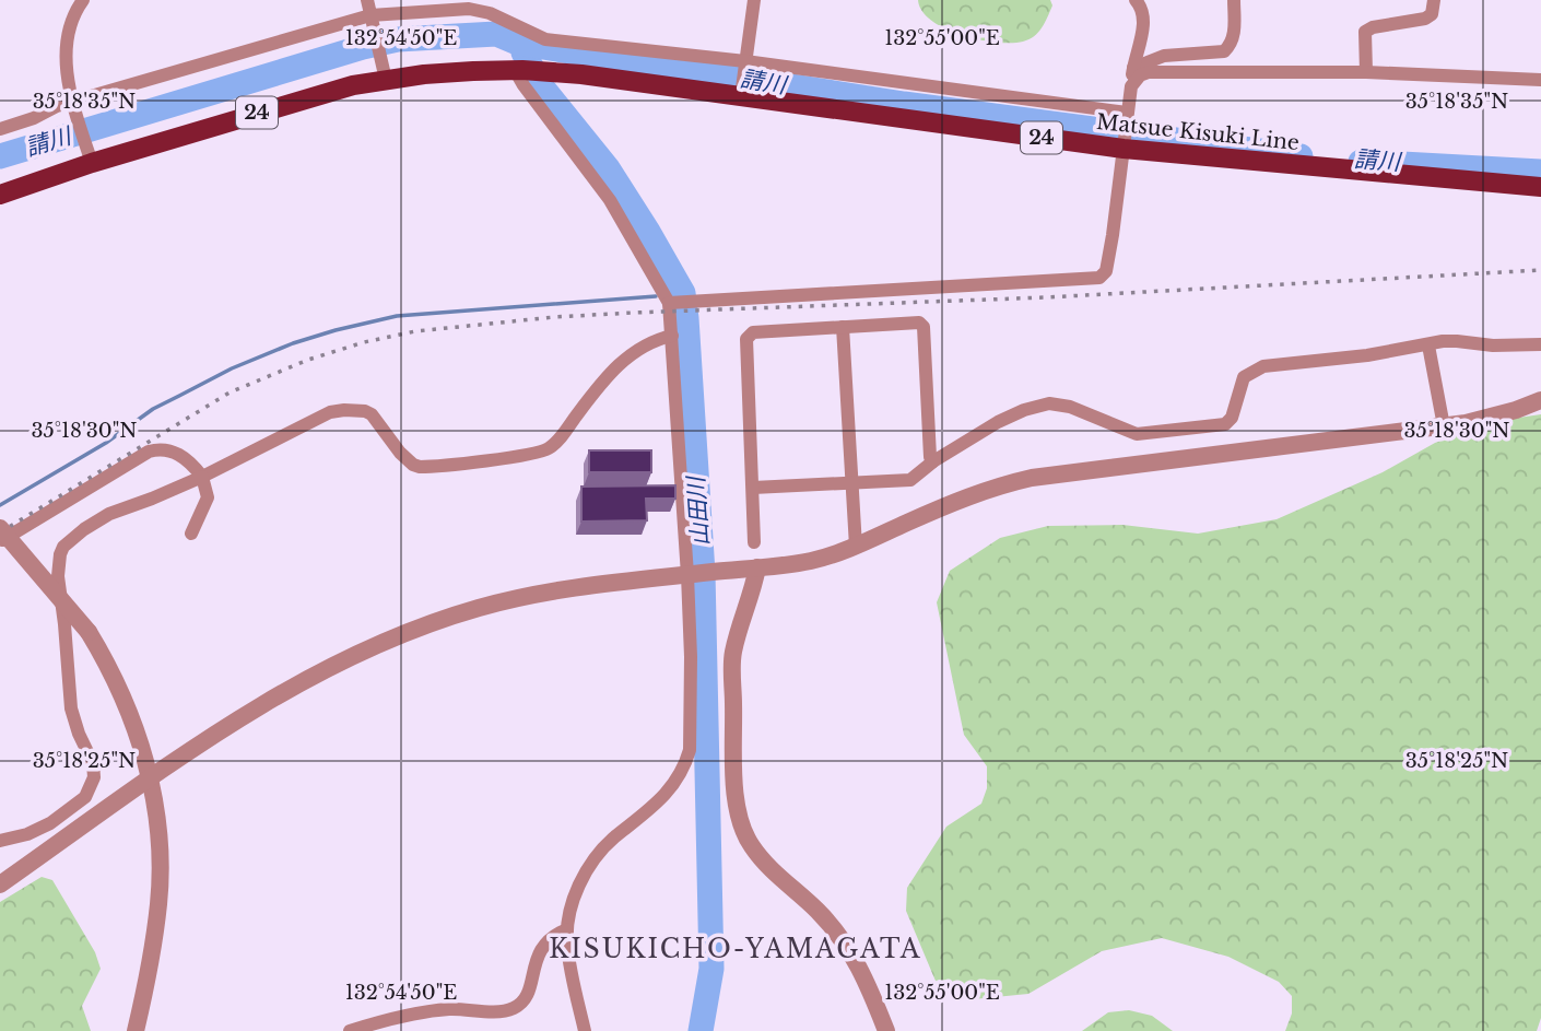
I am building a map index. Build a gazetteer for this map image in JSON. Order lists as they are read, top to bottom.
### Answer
{
  "streets": {
    "main road": ["24", "Matsue Kisuki Line"]
  },
  "districts": ["KISUKICHO-YAMAGATA"],
  "water": ["請川", "山田川"],
  "coordinates": [
    "132°54'50\"E",
    "132°55'00\"E",
    "35°18'35\"N",
    "35°18'30\"N",
    "35°18'25\"N"
  ]
}
